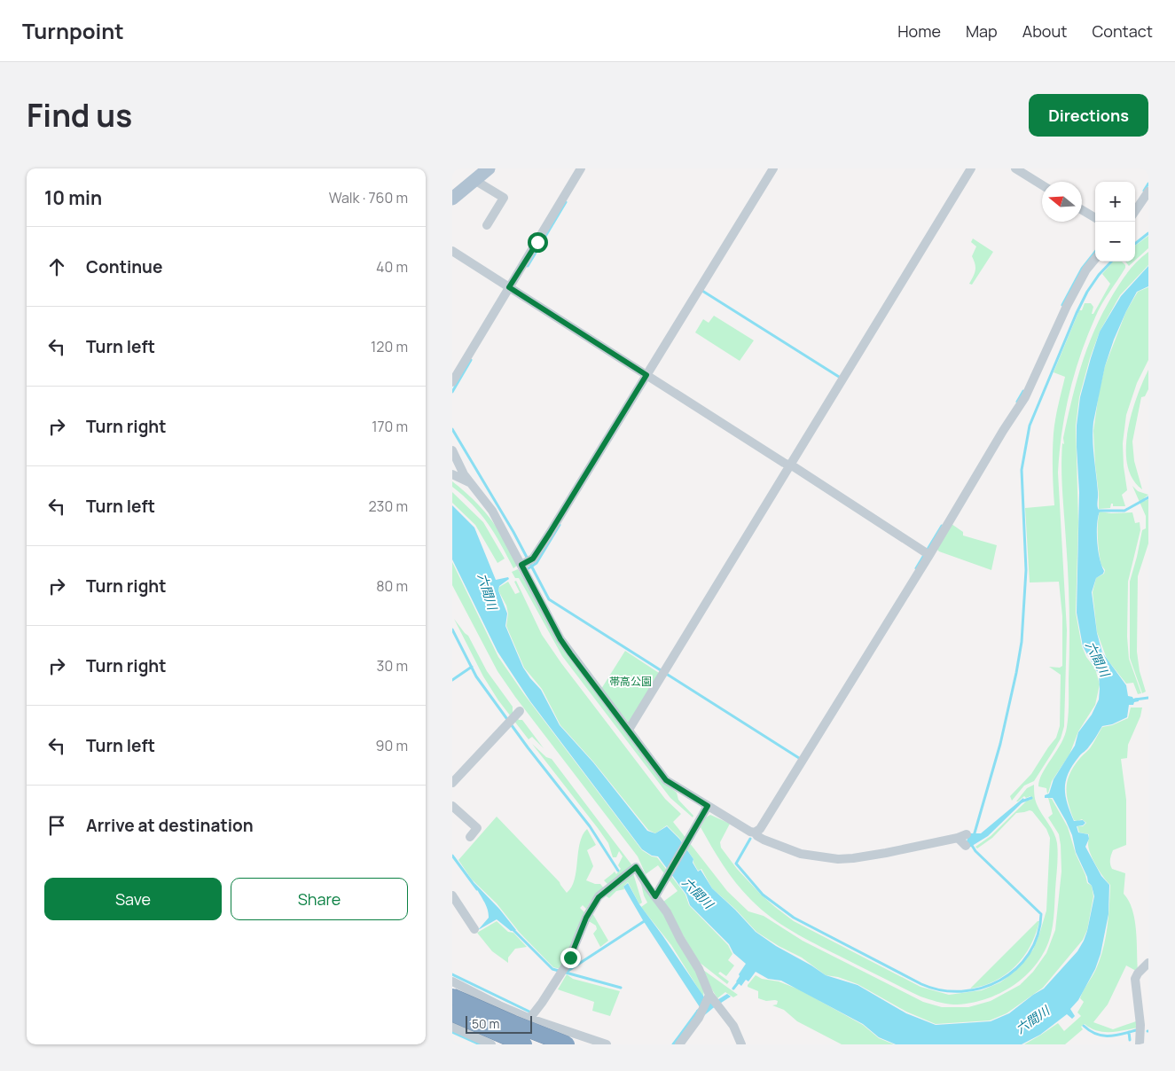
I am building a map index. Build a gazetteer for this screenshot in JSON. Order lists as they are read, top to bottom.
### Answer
{
  "water": ["六間川"],
  "parks": ["帯高公園"],
  "scale_bar": "50 m",
  "north": "left",
  "page": {
    "header": "Turnpoint",
    "nav": [
      "Home",
      "Map",
      "About",
      "Contact"
    ],
    "title": "Find us",
    "buttons": [
      "Directions",
      ["Save", "Share"]
    ],
    "heading": ["10 min", "Walk · 760 m"],
    "map_buttons": ["+", "−"],
    "list": [
      ["Continue", "40 m"],
      ["Turn left", "120 m"],
      ["Turn right", "170 m"],
      ["Turn left", "230 m"],
      ["Turn right", "80 m"],
      ["Turn right", "30 m"],
      ["Turn left", "90 m"],
      "Arrive at destination"
    ],
    "scale": "50 m"
  }
}
